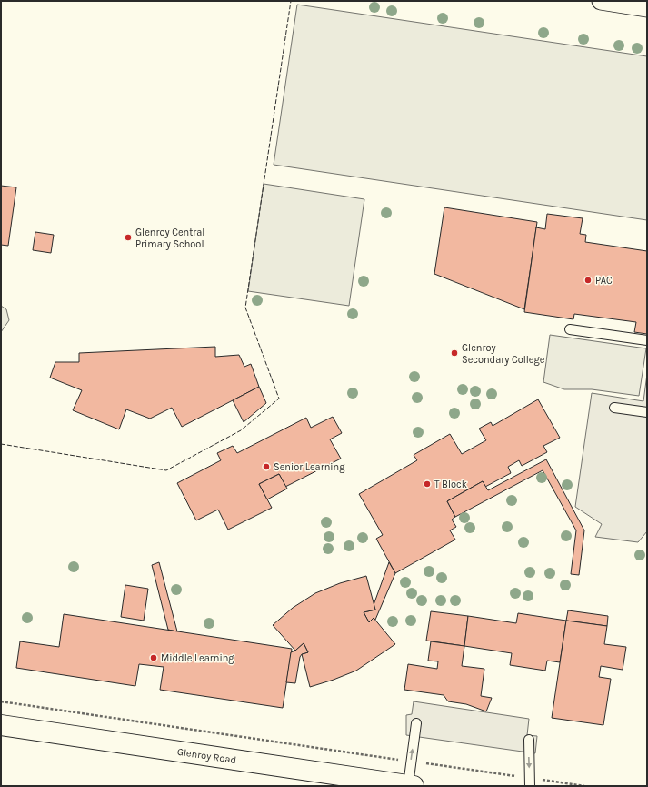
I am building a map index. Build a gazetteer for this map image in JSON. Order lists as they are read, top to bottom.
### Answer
{
  "streets": {
    "street": ["Glenroy Road"]
  },
  "places": [
    "Glenroy Central Primary School",
    "PAC",
    "Glenroy Secondary College",
    "Senior Learning",
    "T Block",
    "Middle Learning"
  ]
}
